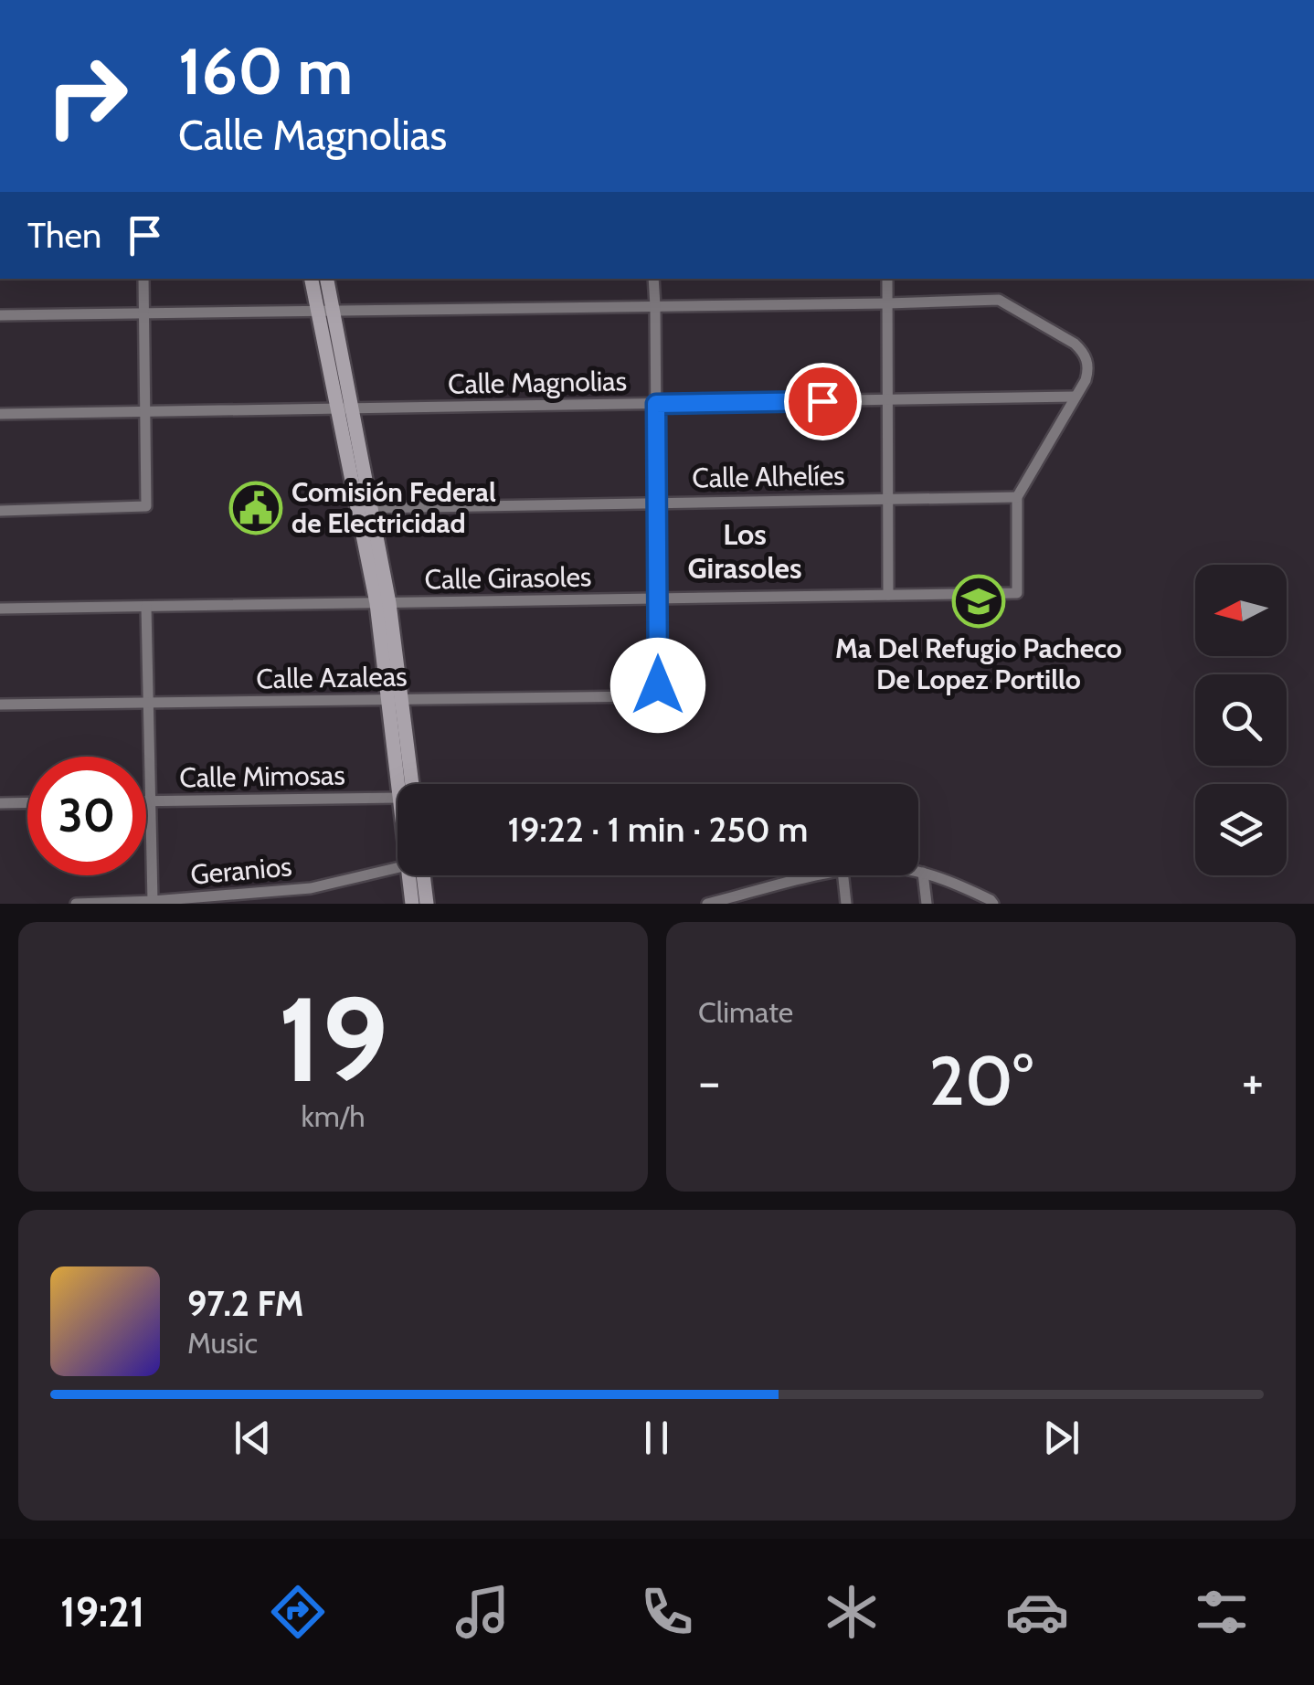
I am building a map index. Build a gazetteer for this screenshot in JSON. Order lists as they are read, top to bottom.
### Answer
{
  "streets": {
    "street": [
      "Calle Magnolias",
      "Calle Alhelíes",
      "Calle Girasoles",
      "Calle Azaleas",
      "Calle Mimosas",
      "Geranios"
    ]
  },
  "crossings": [
    ["Calle Alhelíes", "Calle Girasoles"],
    ["Calle Girasoles", "Calle Azaleas"]
  ],
  "districts": ["Los Girasoles"],
  "places": {
    "public building": ["Comisión Federal de Electricidad"],
    "school or university": ["Ma Del Refugio Pacheco De Lopez Portillo"]
  },
  "north": "left",
  "page": {
    "turn": ["160 m", "Calle Magnolias"],
    "then": "Then",
    "limit": "30",
    "trip": "19:22 · 1 min · 250 m",
    "tile": [
      ["19", "km/h"],
      "Climate"
    ],
    "heat": ["−", "20°", "+"],
    "song": ["97.2 FM", "Music"],
    "tabs": "19:21"
  }
}
